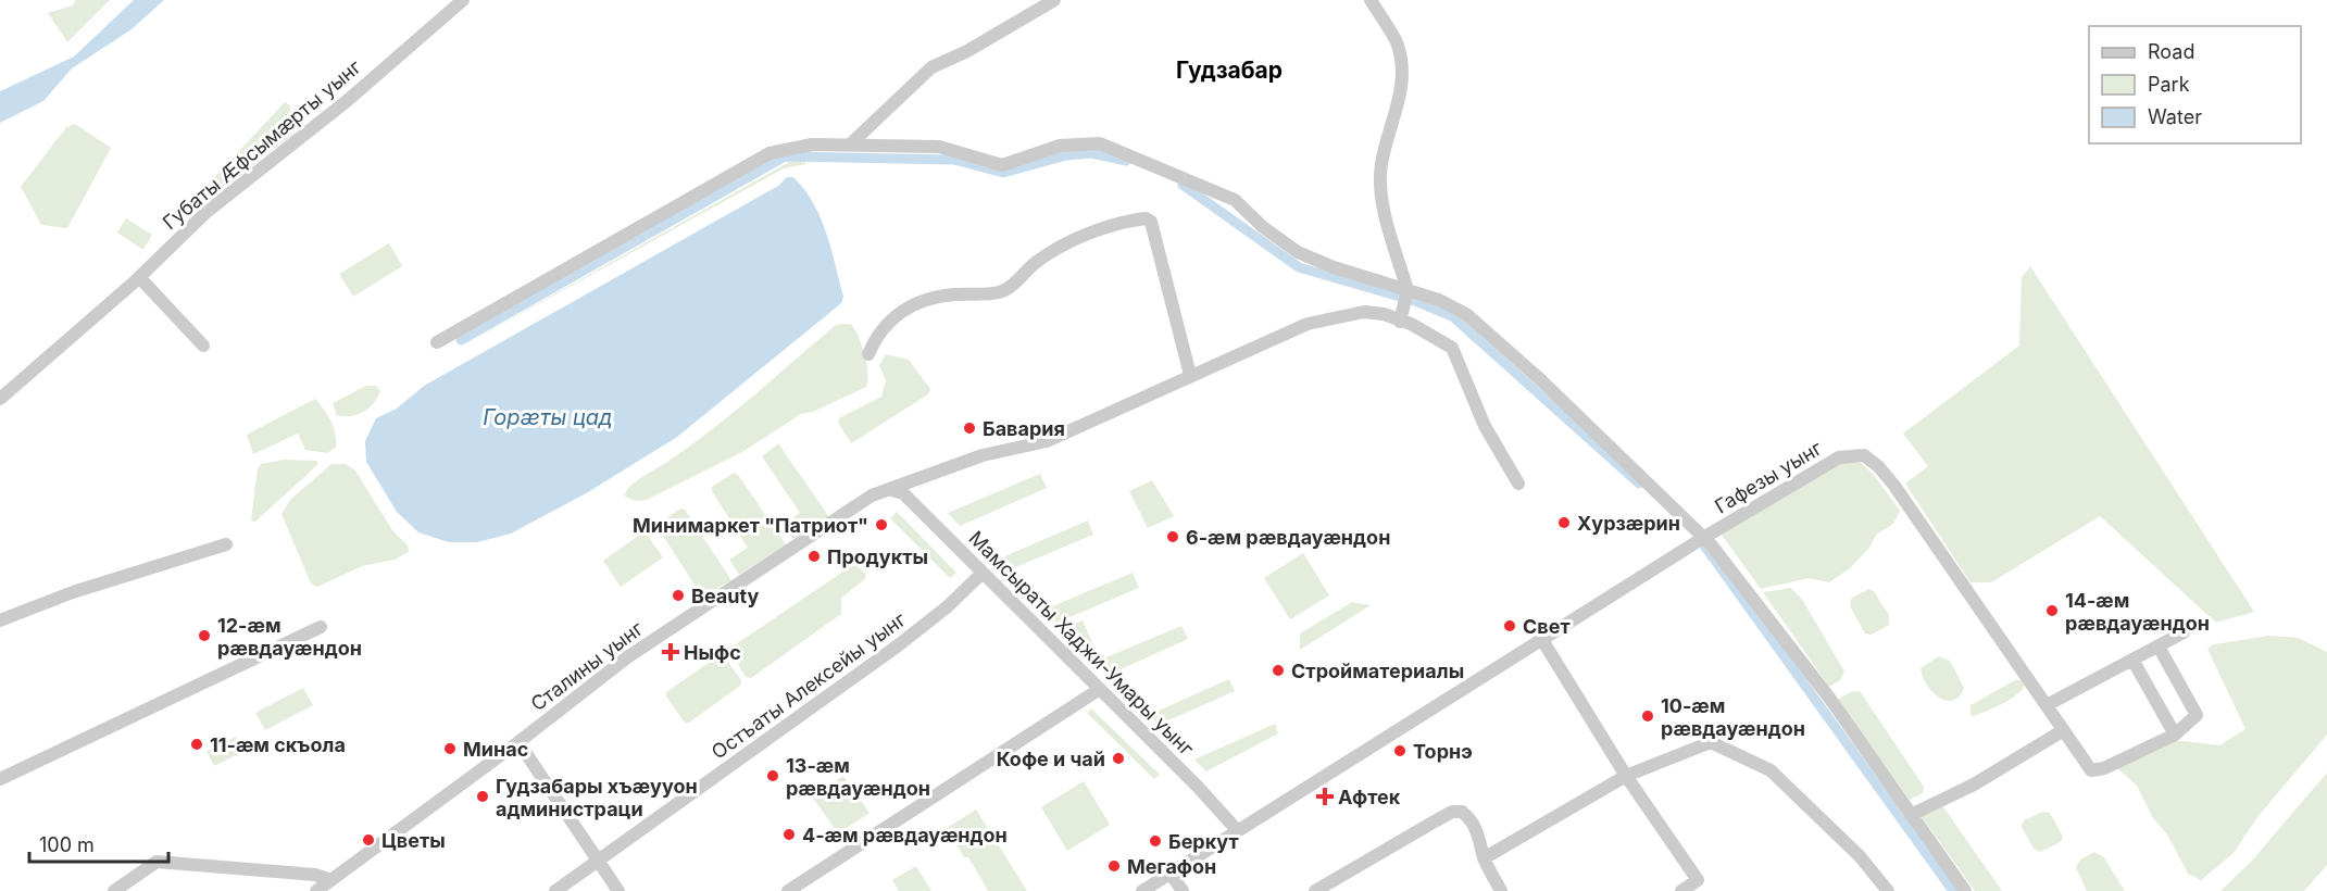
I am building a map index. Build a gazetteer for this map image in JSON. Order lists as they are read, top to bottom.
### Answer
{
  "streets": {
    "street": [
      "Губаты Æфсымæрты уынг",
      "Гафезы уынг",
      "Мамсыраты Хаджи-Умары уынг",
      "Сталины уынг",
      "Остъаты Алексейы уынг"
    ]
  },
  "crossings": [
    ["Мамсыраты Хаджи-Умары уынг", "Сталины уынг"],
    ["Мамсыраты Хаджи-Умары уынг", "Остъаты Алексейы уынг"]
  ],
  "districts": ["Гудзабар"],
  "water": ["Горӕты цад"],
  "places": {
    "other": [
      "Бавария",
      "Хурзæрин",
      "Минимаркет \"Патриот\"",
      "6-æм рӕвдауӕндон",
      "Продукты",
      "Beauty",
      "14-æм рӕвдауӕндон",
      "Свет",
      "12-æм рӕвдауӕндон",
      "Стройматериалы",
      "10-æм рӕвдауӕндон",
      "11-æм скъола",
      "Минас",
      "Торнэ",
      "Кофе и чай",
      "13-æм рӕвдауӕндон",
      "Гудзабары хъæууон администраци",
      "4-æм рӕвдауӕндон",
      "Цветы",
      "Беркут",
      "Мегафон"
    ],
    "health": ["Ныфс", "Афтек"]
  },
  "legend": ["Road", "Park", "Water"],
  "scale_bar": "100 m"
}
